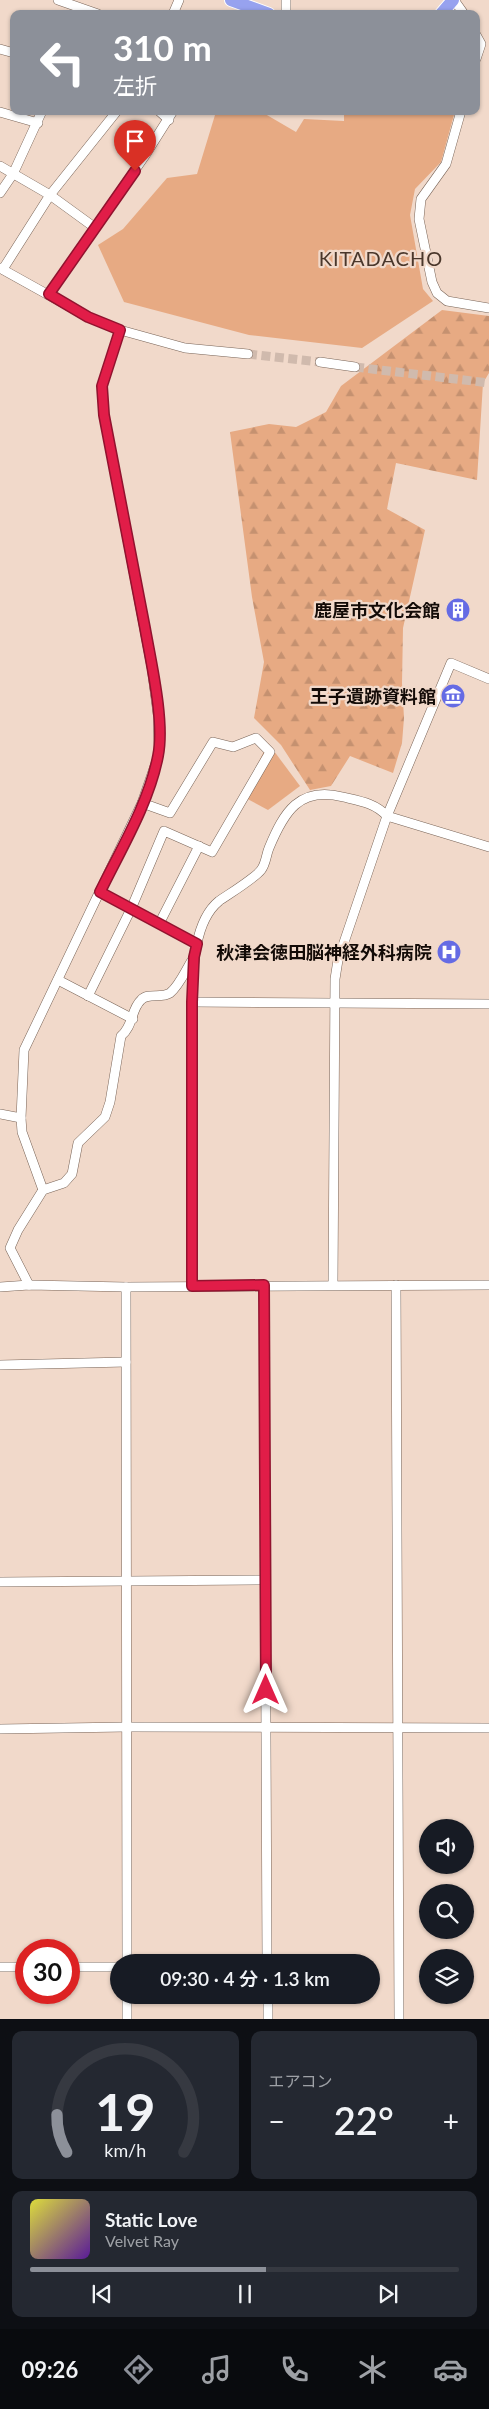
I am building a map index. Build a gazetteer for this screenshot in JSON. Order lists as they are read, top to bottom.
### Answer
{
  "districts": ["KITADACHO"],
  "places": {
    "building": ["鹿屋市文化会館"],
    "museum": ["王子遺跡資料館"],
    "hospital": ["秋津会徳田脳神経外科病院"]
  },
  "page": {
    "turn": ["310 m", "左折"],
    "limit": "30",
    "trip": "09:30 · 4 分 · 1.3 km",
    "tile": "エアコン",
    "heat": ["−", "22°", "+"],
    "song": ["Static Love", "Velvet Ray"],
    "tabs": "09:26",
    "gauge": ["19", "km/h"]
  }
}
